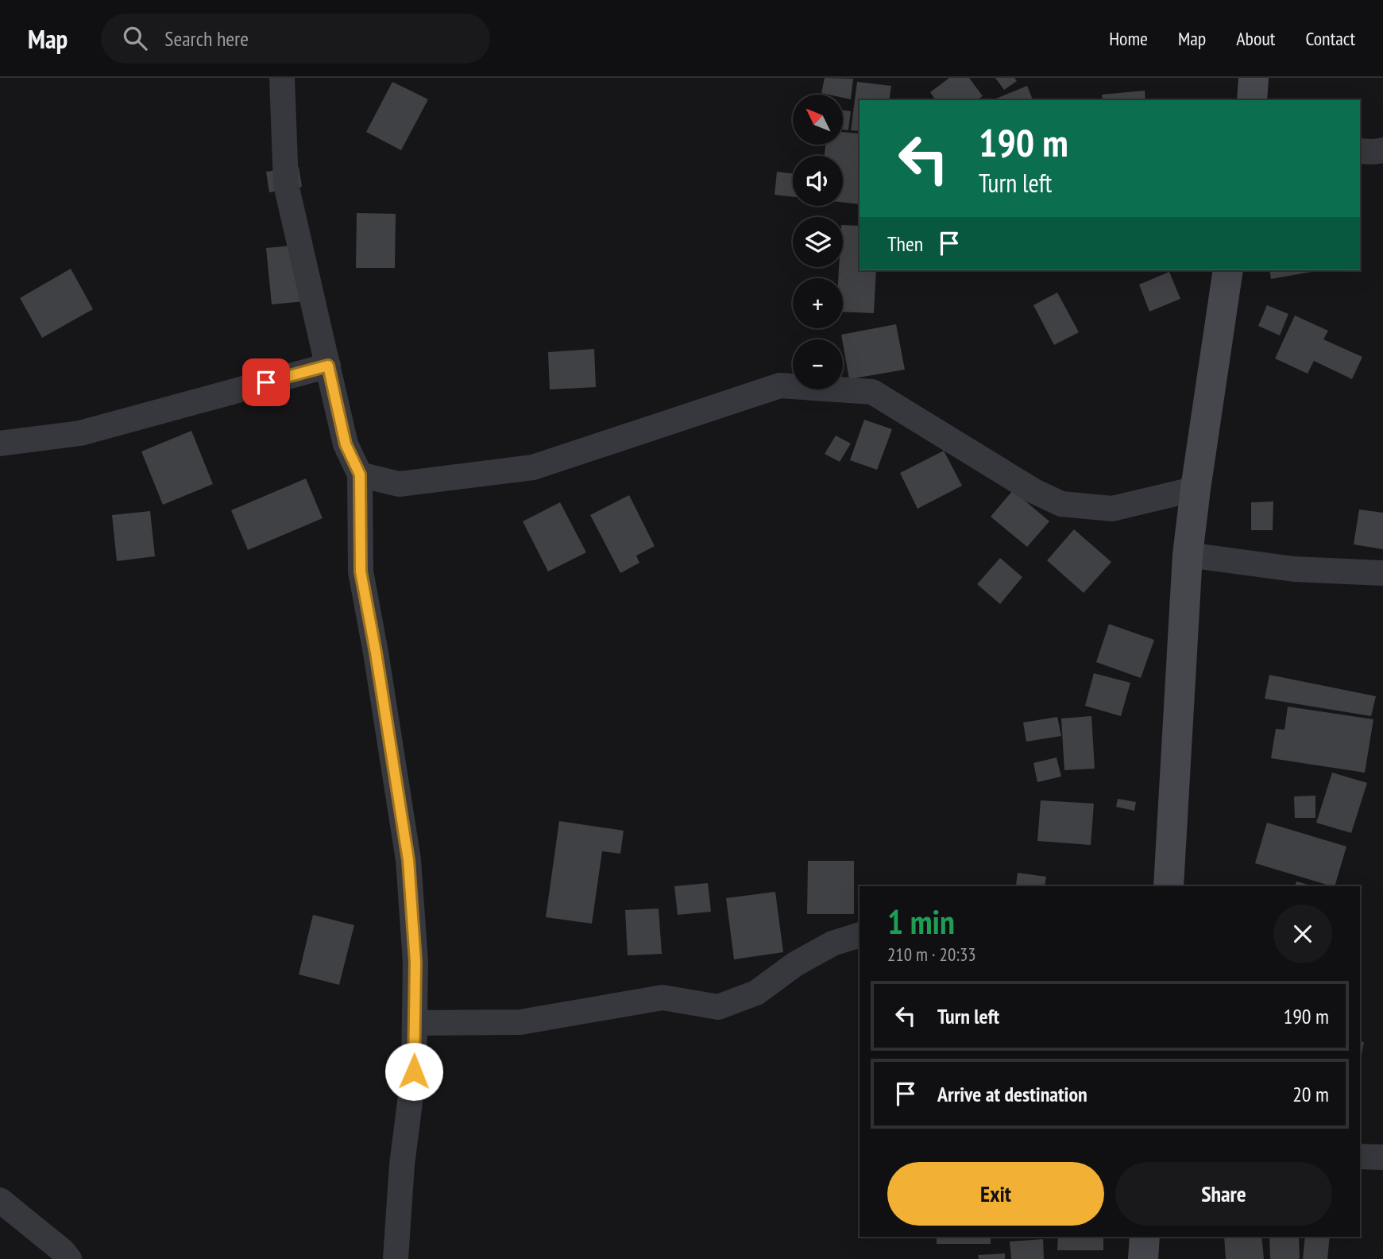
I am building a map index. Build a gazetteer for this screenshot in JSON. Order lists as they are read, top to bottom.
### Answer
{
  "north": "top left",
  "page": {
    "header": "Map",
    "search": "Search here",
    "nav": [
      "Home",
      "Map",
      "About",
      "Contact"
    ],
    "map_buttons": ["+", "−"],
    "turn": ["190 m", "Turn left"],
    "then": "Then",
    "heading": ["1 min", "210 m · 20:33"],
    "list": [
      {
        "name": "Turn left",
        "value": "190 m"
      },
      {
        "name": "Arrive at destination",
        "value": "20 m"
      }
    ],
    "buttons": ["Exit", "Share"]
  }
}
